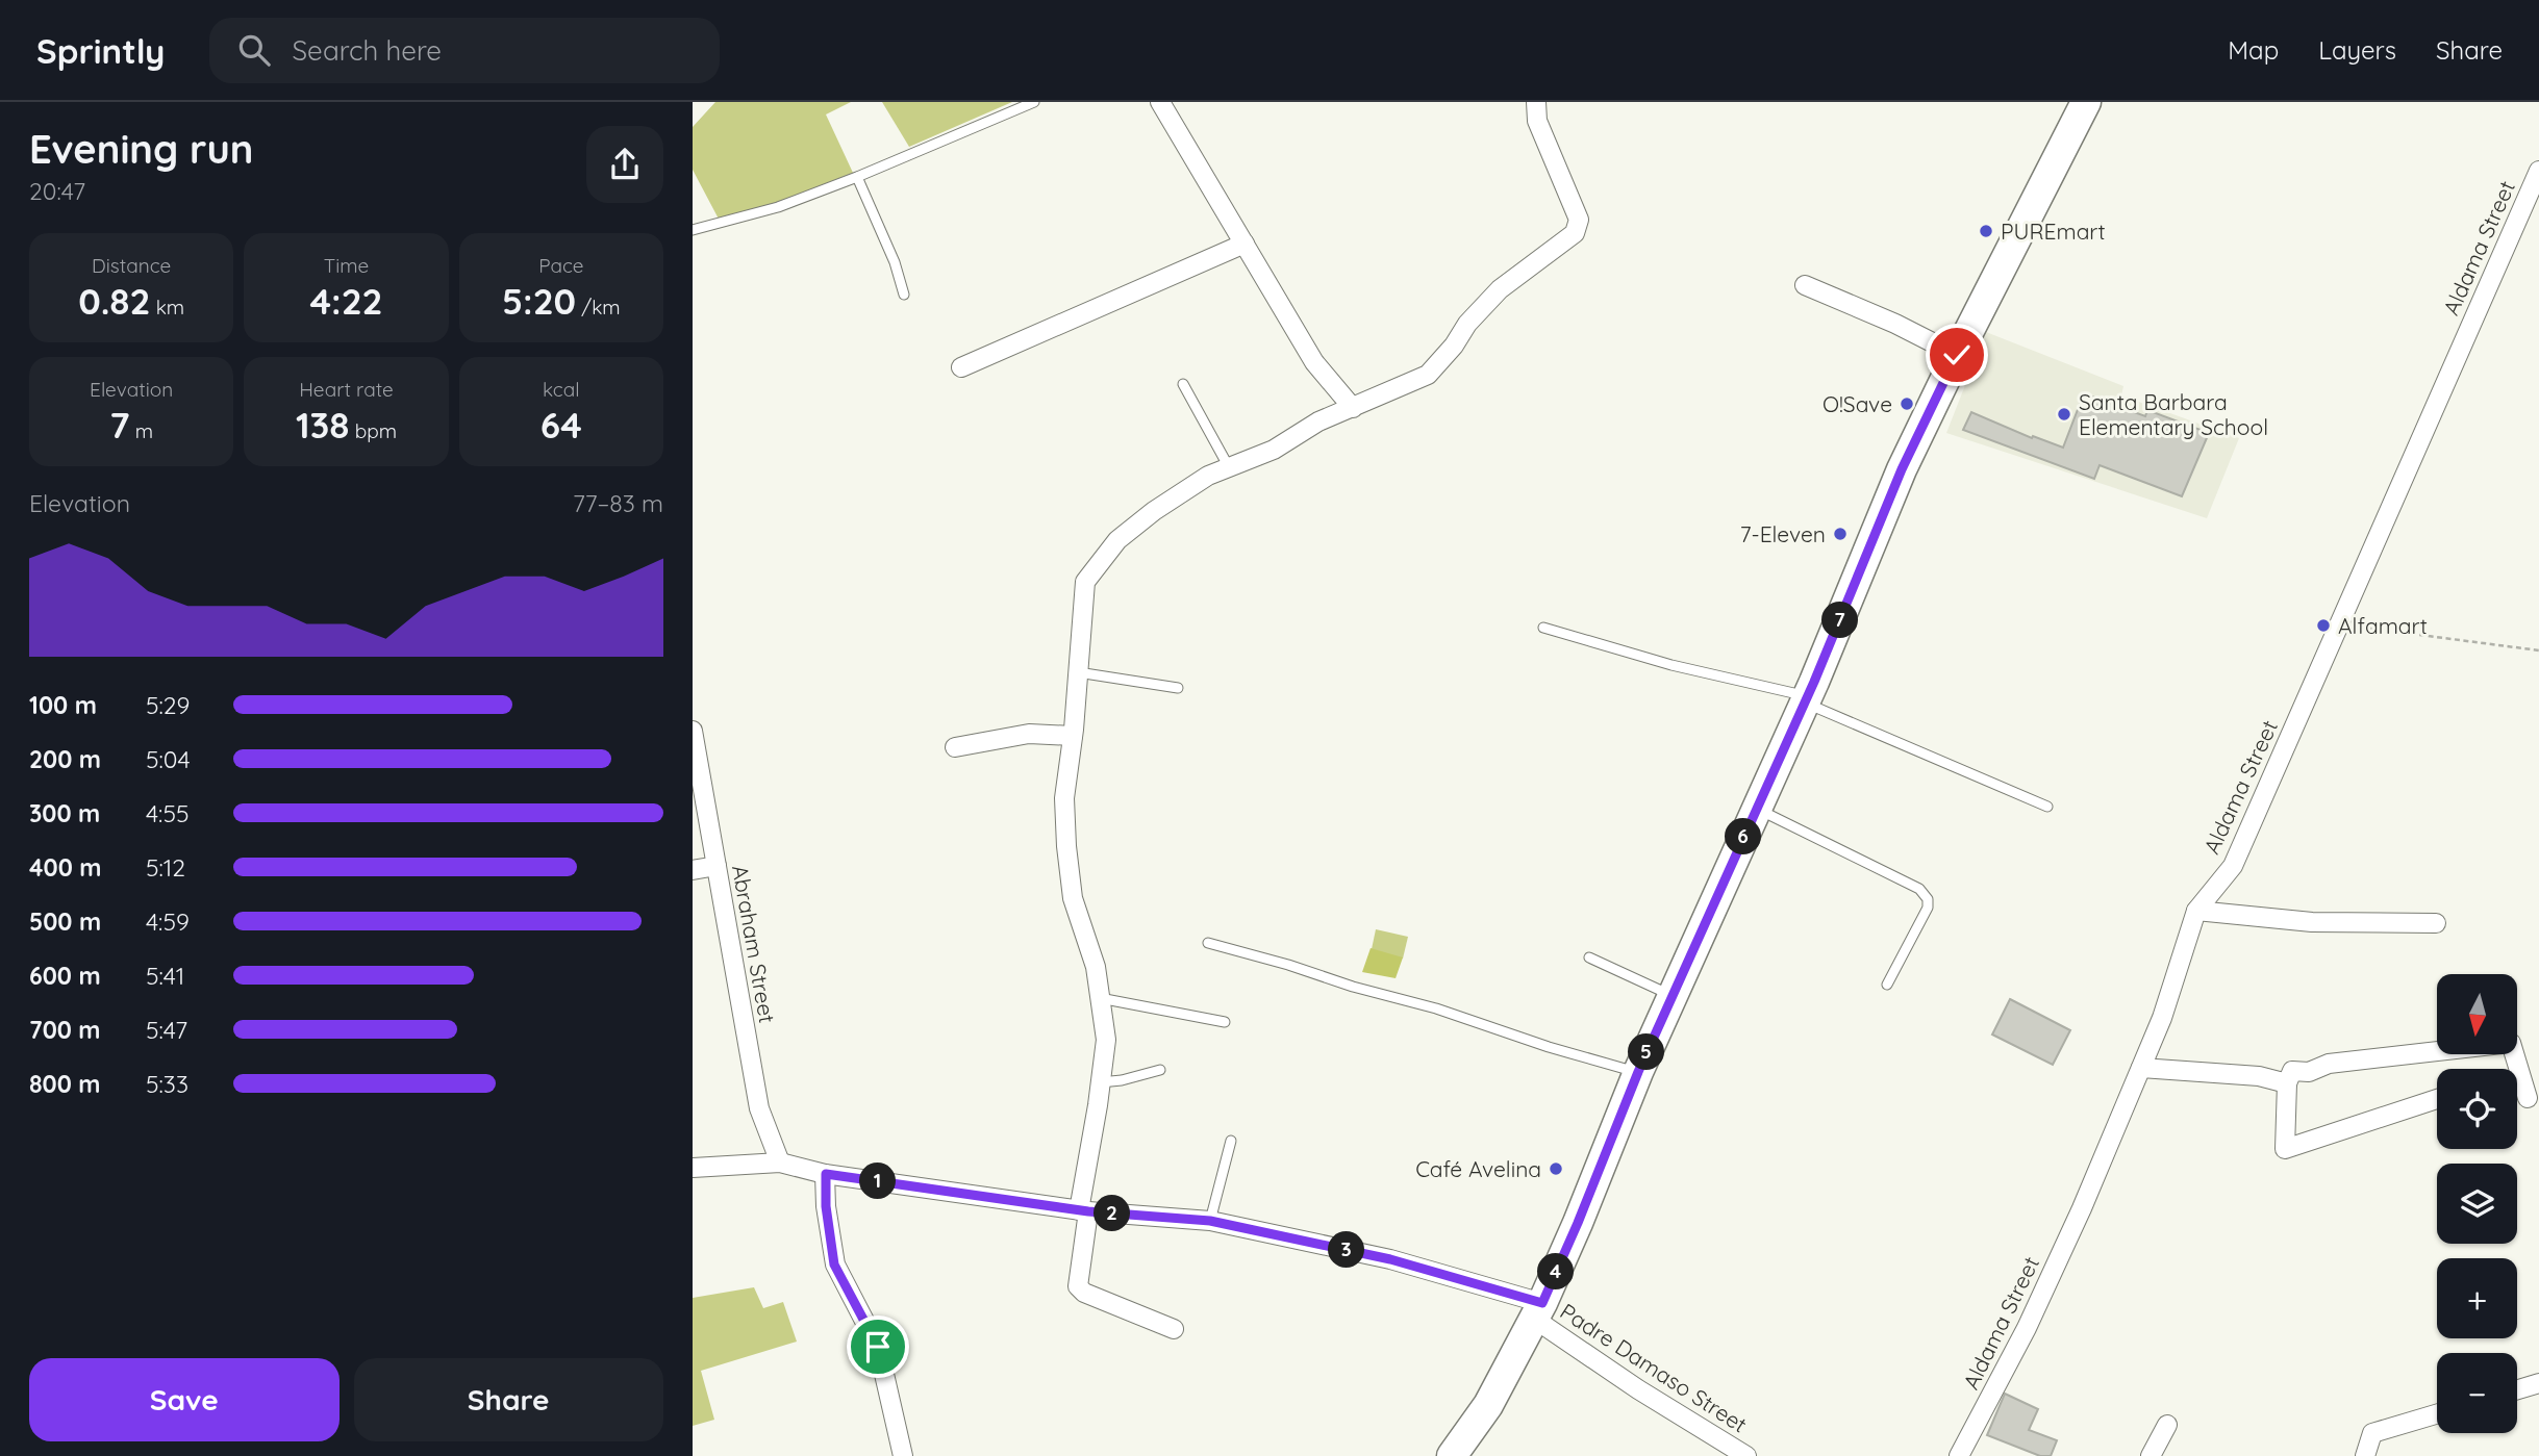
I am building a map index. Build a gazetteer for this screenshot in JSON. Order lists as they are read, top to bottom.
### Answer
{
  "streets": {
    "street": ["Aldama Street", "Abraham Street", "Padre Damaso Street"]
  },
  "crossings": [
    ["Abraham Street", "Padre Damaso Street"]
  ],
  "places": [
    "PUREmart",
    "O!Save",
    "Santa Barbara Elementary School",
    "7-Eleven",
    "Alfamart",
    "Café Avelina"
  ],
  "north": "bottom",
  "page": {
    "header": "Sprintly",
    "search": "Search here",
    "nav": ["Map", "Layers", "Share"],
    "heading": ["Evening run", "20:47"],
    "stats": [
      ["Distance", "0.82 km"],
      ["Time", "4:22"],
      ["Pace", "5:20 /km"],
      ["Elevation", "7 m"],
      ["Heart rate", "138 bpm"],
      ["kcal", "64"]
    ],
    "chart": ["Elevation", "77–83 m"],
    "pins": [
      "7",
      "6",
      "5",
      "1",
      "2",
      "3",
      "4"
    ],
    "list": [
      {
        "name": "100 m",
        "note": "5:29"
      },
      {
        "name": "200 m",
        "note": "5:04"
      },
      {
        "name": "300 m",
        "note": "4:55"
      },
      {
        "name": "400 m",
        "note": "5:12"
      },
      {
        "name": "500 m",
        "note": "4:59"
      },
      {
        "name": "600 m",
        "note": "5:41"
      },
      {
        "name": "700 m",
        "note": "5:47"
      },
      {
        "name": "800 m",
        "note": "5:33"
      }
    ],
    "map_buttons": ["+", "−"],
    "buttons": ["Save", "Share"]
  }
}
